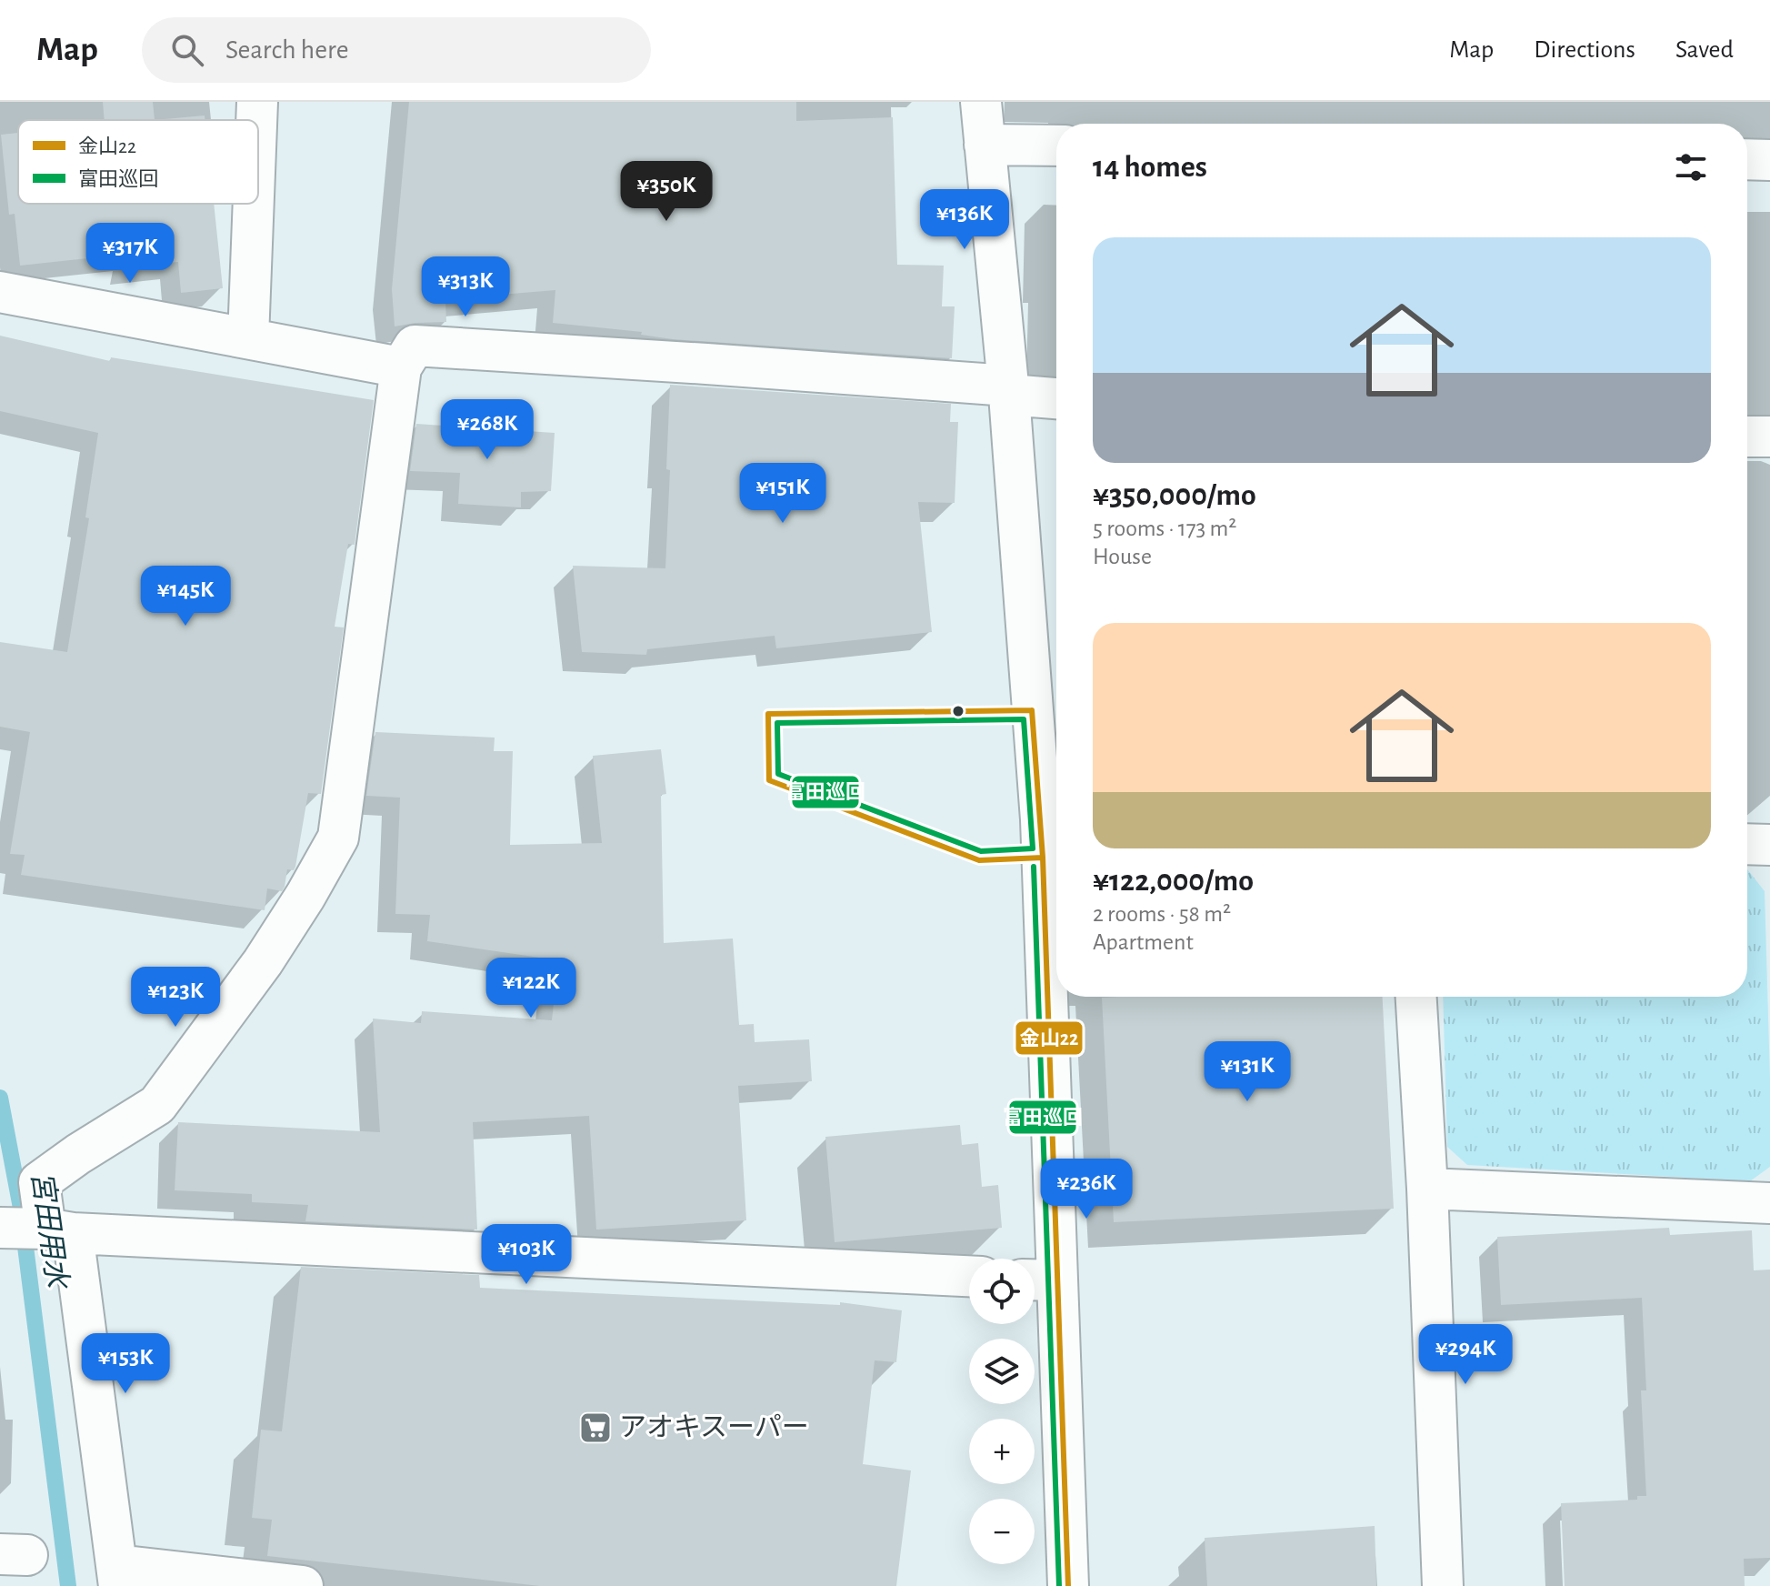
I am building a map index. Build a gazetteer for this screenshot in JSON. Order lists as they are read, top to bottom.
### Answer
{
  "water": ["宮田用水"],
  "places": {
    "supermarket": ["アオキスーパー"]
  },
  "lines": ["transit line 金山22", "transit line 富田巡回"],
  "legend": ["金山22", "富田巡回"],
  "page": {
    "header": "Map",
    "search": "Search here",
    "nav": ["Map", "Directions", "Saved"],
    "heading": "14 homes",
    "price": [
      "¥350K",
      "¥136K",
      "¥317K",
      "¥313K",
      "¥268K",
      "¥151K",
      "¥145K",
      "¥122K",
      "¥123K",
      "¥131K",
      "¥236K",
      "¥103K",
      "¥294K",
      "¥153K"
    ],
    "list": [
      {
        "name": "¥350,000/mo",
        "note": "5 rooms · 173 m² · House"
      },
      {
        "name": "¥122,000/mo",
        "note": "2 rooms · 58 m² · Apartment"
      }
    ],
    "map_buttons": ["+", "−"]
  }
}
